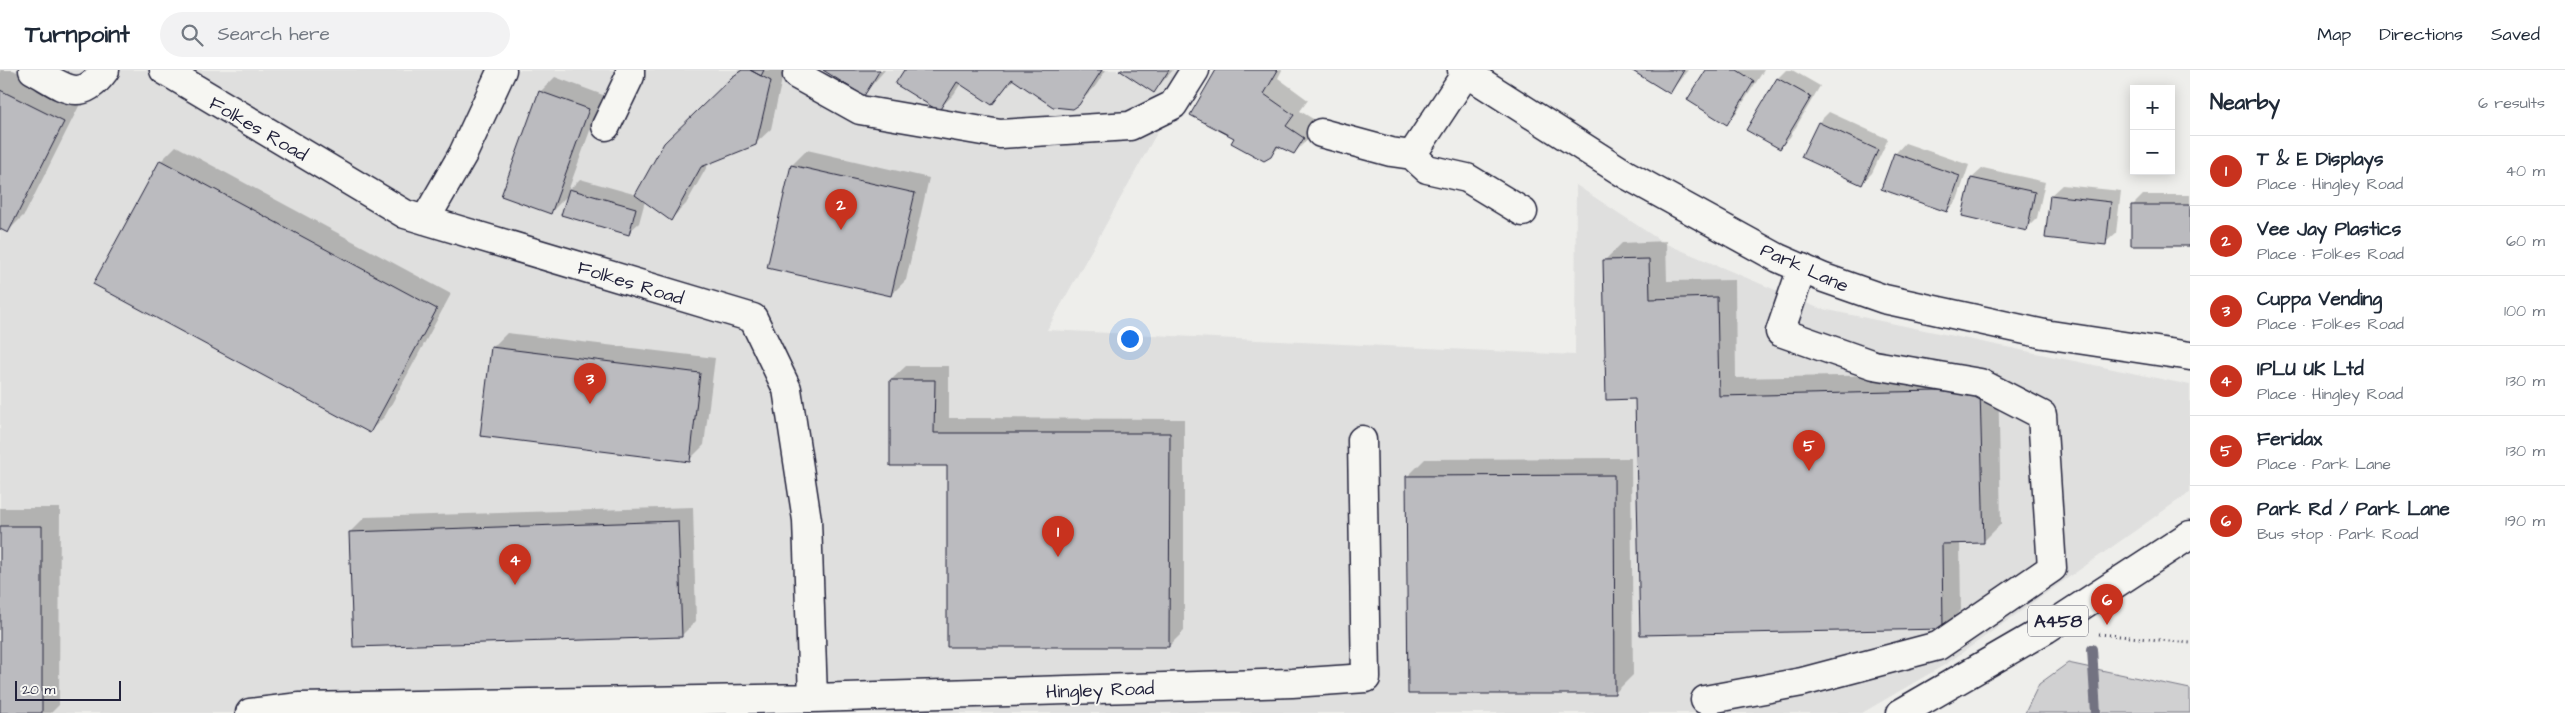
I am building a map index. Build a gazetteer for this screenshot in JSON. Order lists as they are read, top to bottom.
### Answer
{
  "streets": {
    "main road": [
      "Folkes Road",
      "Park Lane",
      "A458",
      "Hingley Road"
    ]
  },
  "crossings": [
    ["Folkes Road", "Hingley Road"]
  ],
  "scale_bar": "20 m",
  "page": {
    "header": "Turnpoint",
    "search": "Search here",
    "nav": ["Map", "Directions", "Saved"],
    "heading": ["Nearby", "6 results"],
    "map_buttons": ["+", "−"],
    "list": [
      {
        "mark": "1",
        "name": "T & E Displays",
        "note": "Place · Hingley Road",
        "value": "40 m"
      },
      {
        "mark": "2",
        "name": "Vee Jay Plastics",
        "note": "Place · Folkes Road",
        "value": "60 m"
      },
      {
        "mark": "3",
        "name": "Cuppa Vending",
        "note": "Place · Folkes Road",
        "value": "100 m"
      },
      {
        "mark": "4",
        "name": "IPLU UK Ltd",
        "note": "Place · Hingley Road",
        "value": "130 m"
      },
      {
        "mark": "5",
        "name": "Feridax",
        "note": "Place · Park Lane",
        "value": "130 m"
      },
      {
        "mark": "6",
        "name": "Park Rd / Park Lane",
        "note": "Bus stop · Park Road",
        "value": "190 m"
      }
    ],
    "pins": [
      "2",
      "3",
      "5",
      "1",
      "4",
      "6"
    ],
    "scale": "20 m"
  }
}
